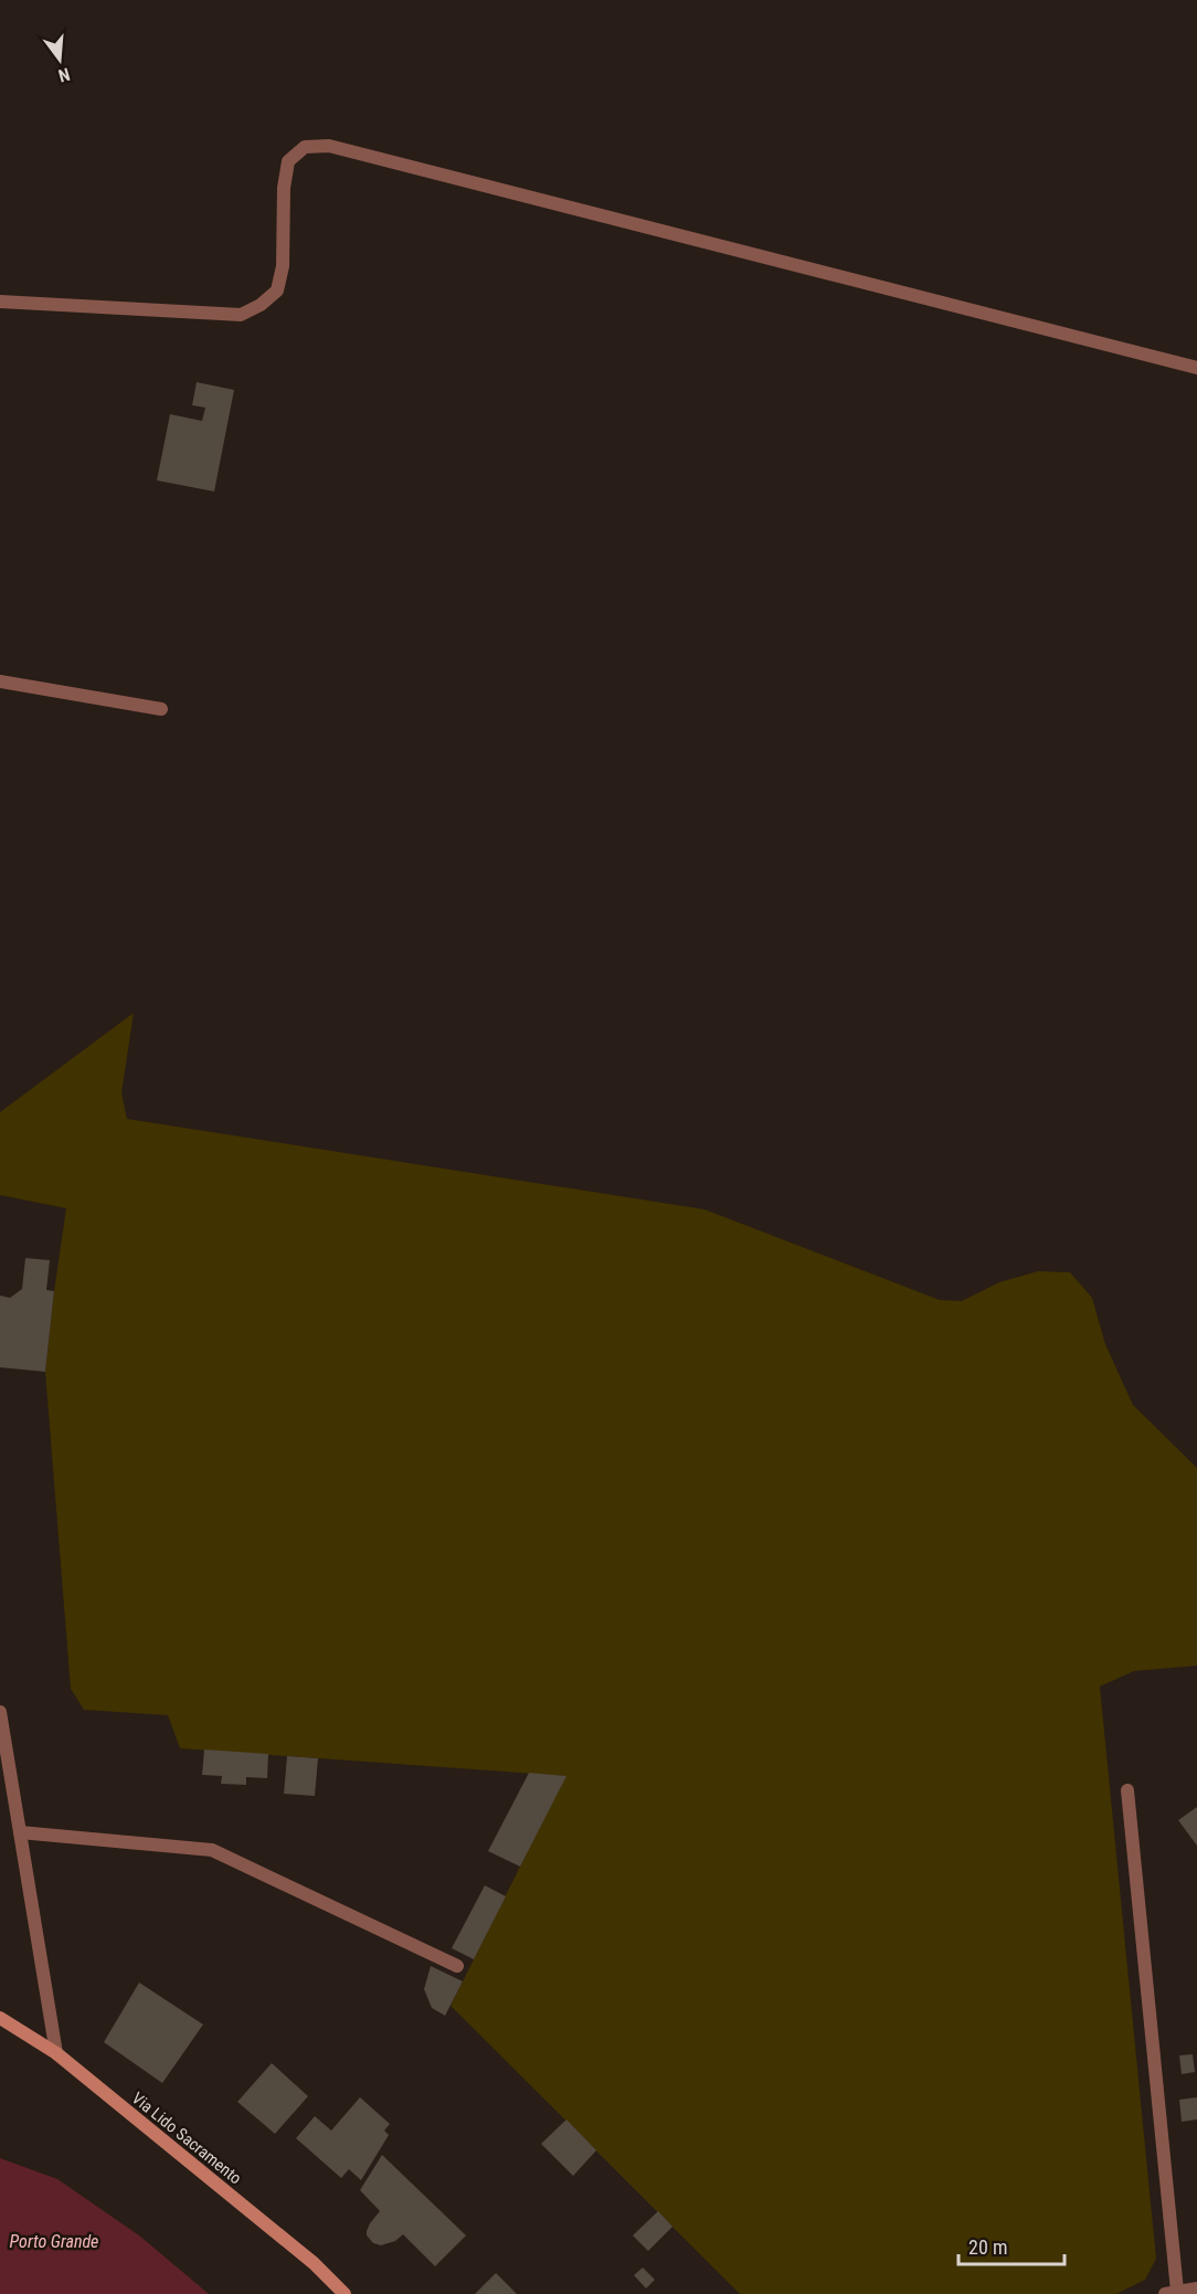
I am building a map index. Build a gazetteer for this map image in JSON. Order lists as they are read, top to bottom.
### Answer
{
  "streets": {
    "street": ["Via Lido Sacramento"]
  },
  "water": ["Porto Grande"],
  "scale_bar": "20 m",
  "north": "bottom"
}
